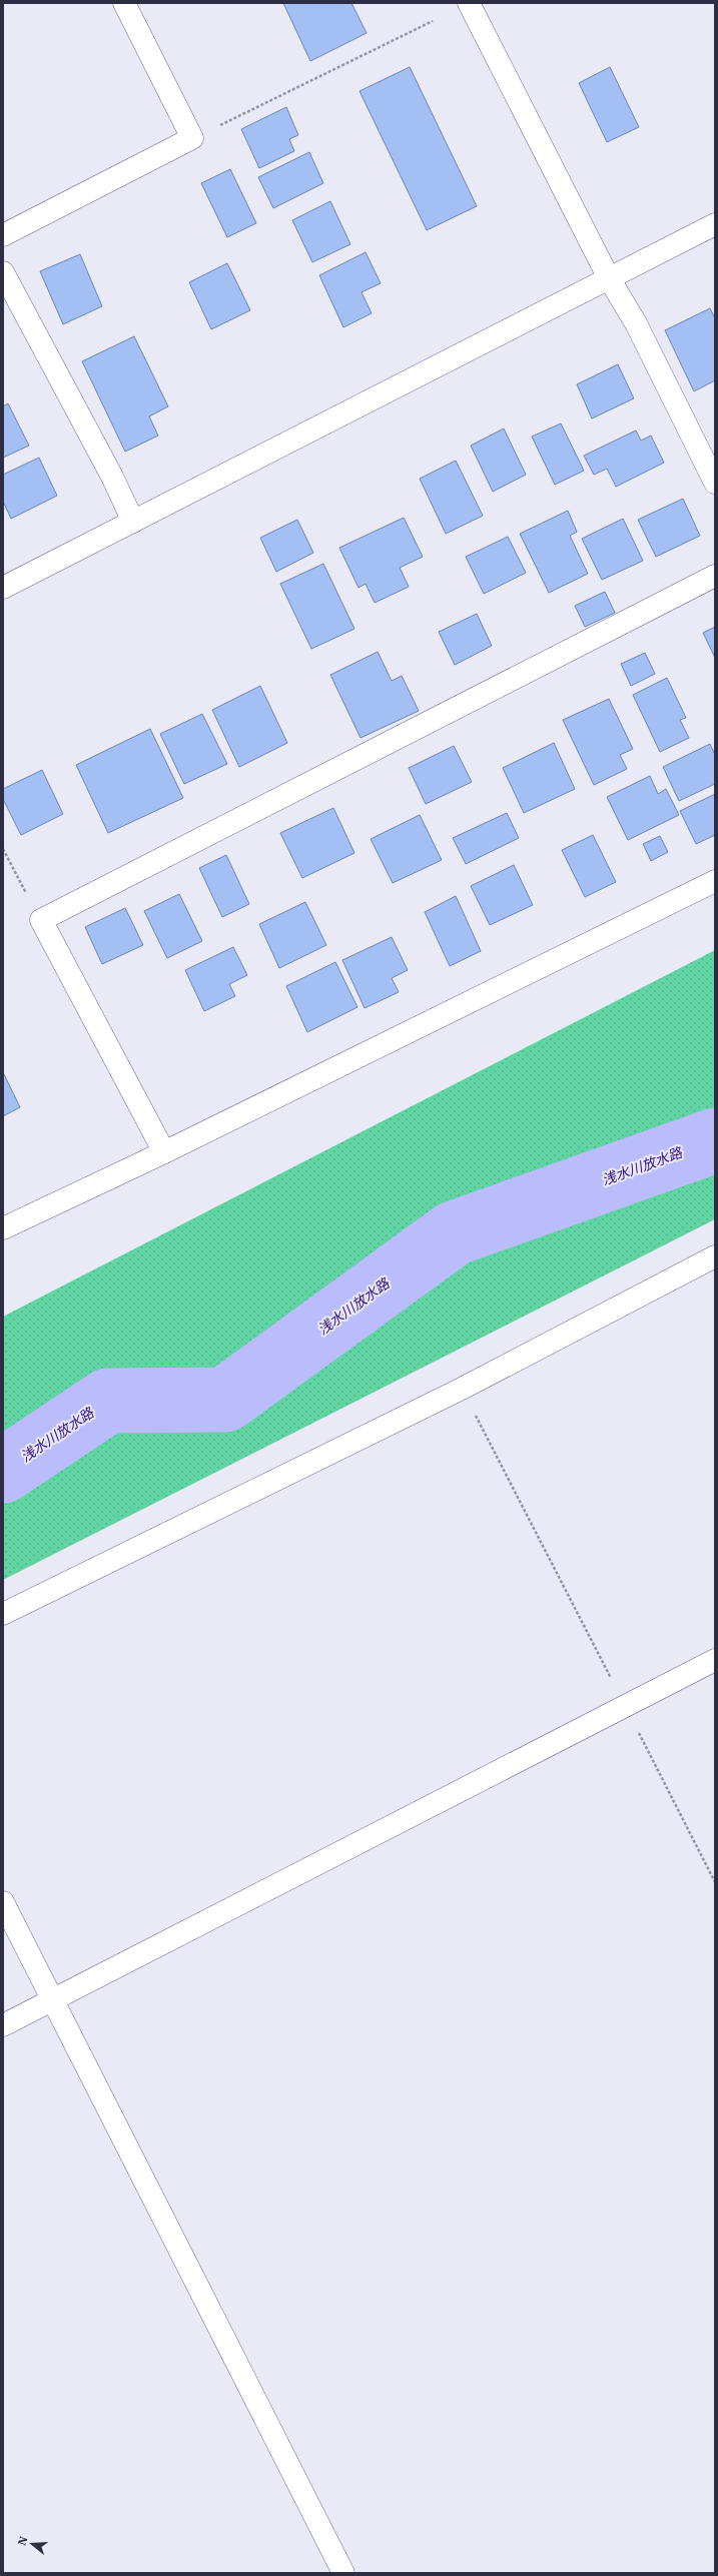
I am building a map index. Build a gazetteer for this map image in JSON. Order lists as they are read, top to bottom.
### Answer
{
  "water": ["浅水川放水路"],
  "north": "left"
}
